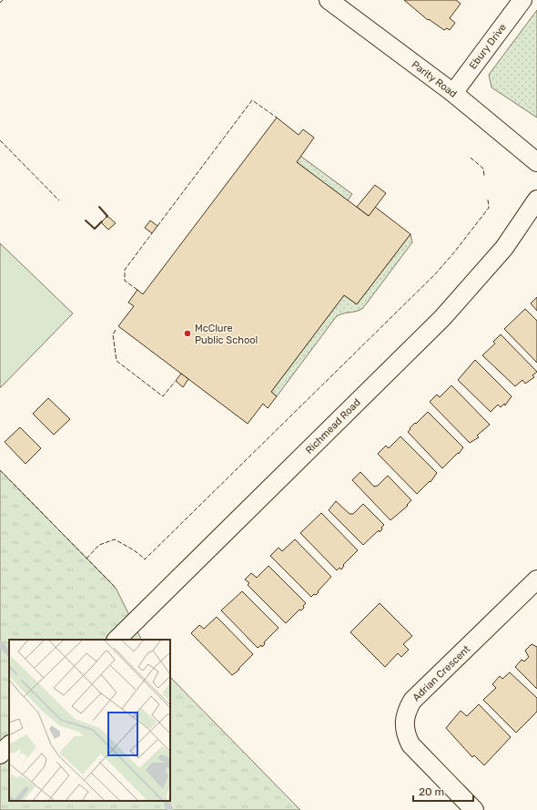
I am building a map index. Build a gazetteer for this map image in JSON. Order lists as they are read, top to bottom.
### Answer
{
  "streets": {
    "street": [
      "Ebury Drive",
      "Parity Road",
      "Richmead Road",
      "Adrian Crescent"
    ]
  },
  "crossings": [
    ["Ebury Drive", "Parity Road"]
  ],
  "places": ["McClure Public School"],
  "scale_bar": "20 m"
}
